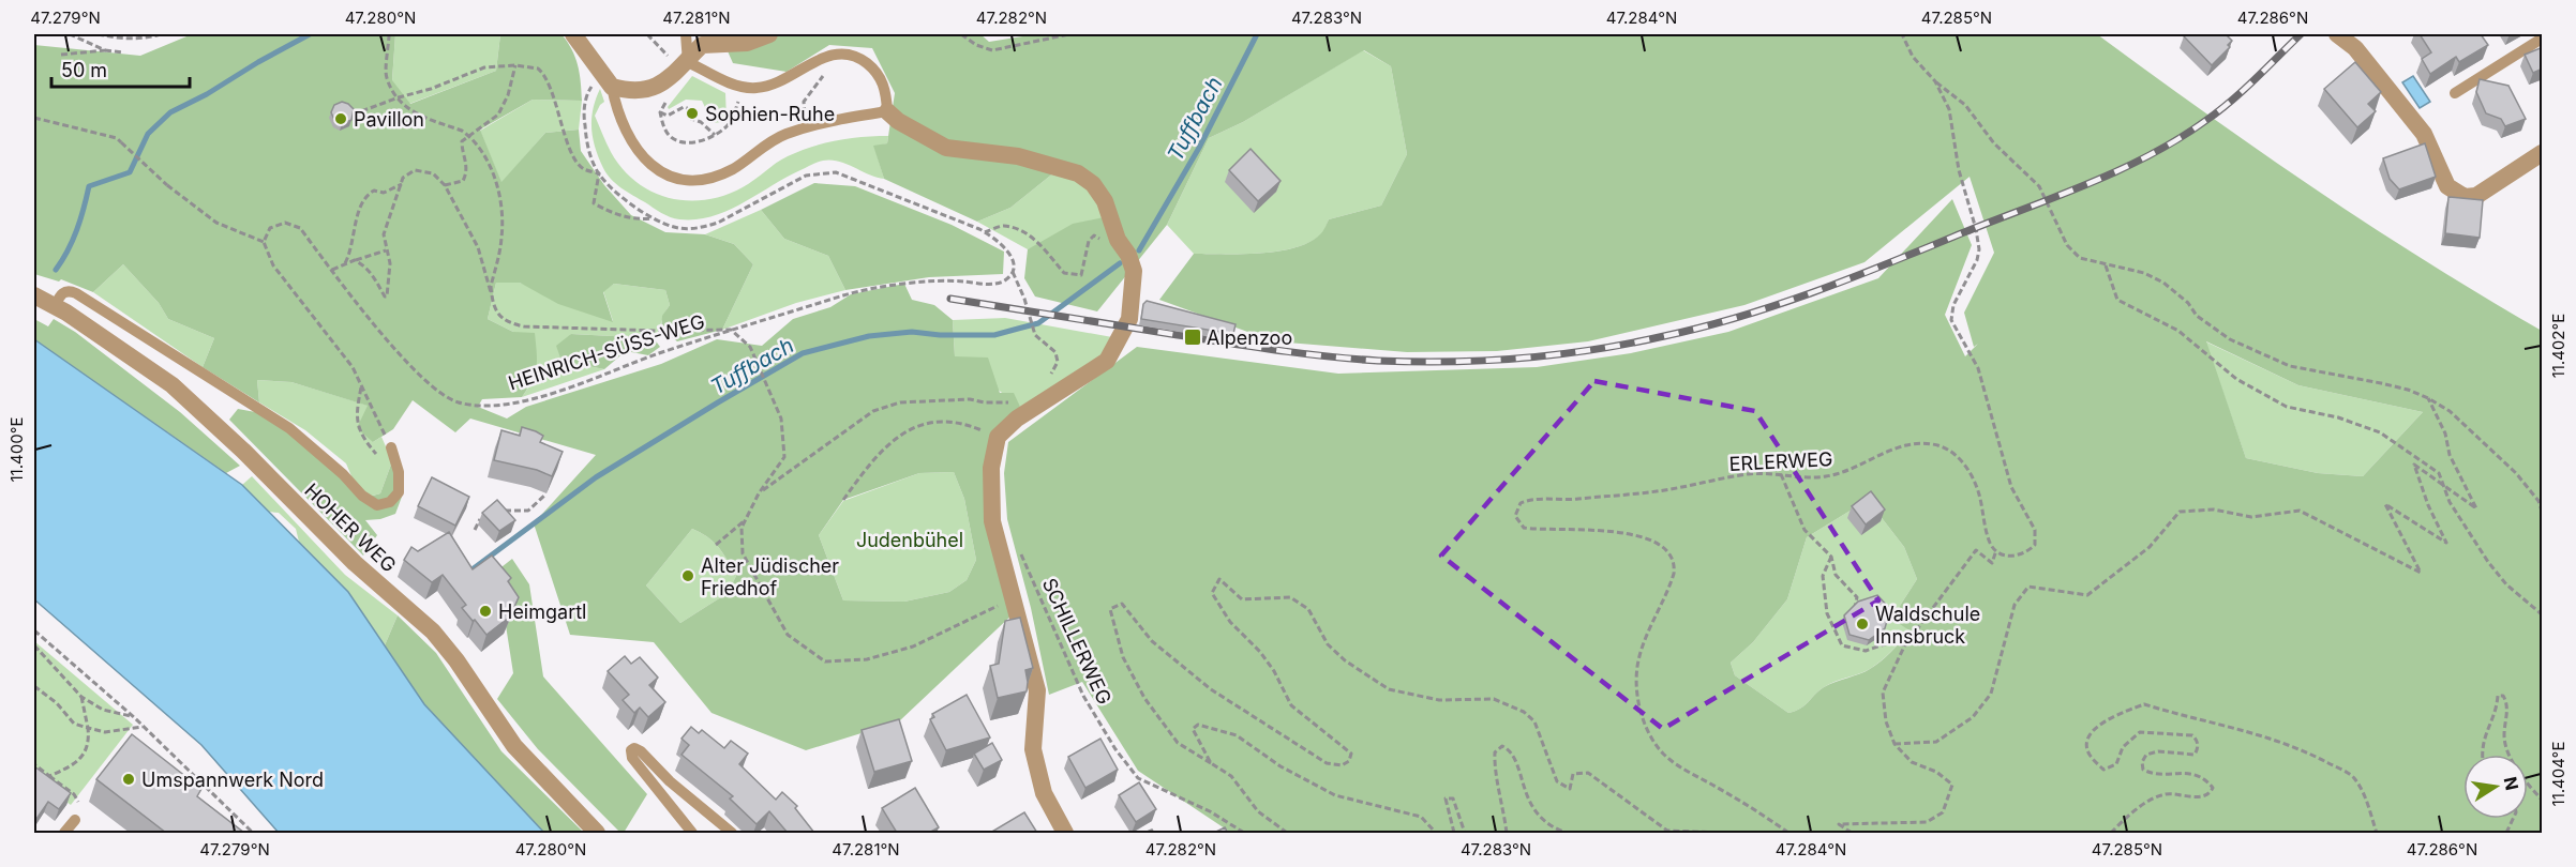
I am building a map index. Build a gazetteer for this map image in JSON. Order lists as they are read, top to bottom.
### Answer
{
  "streets": {
    "street": ["HOHER WEG"],
    "path": ["HEINRICH-SÜSS-WEG", "ERLERWEG", "SCHILLERWEG"]
  },
  "water": ["Tuffbach"],
  "parks": ["Judenbühel"],
  "places": {
    "other": [
      "Sophien-Ruhe",
      "Pavillon",
      "Alter Jüdischer Friedhof",
      "Heimgartl",
      "Waldschule Innsbruck",
      "Umspannwerk Nord"
    ],
    "transit": ["Alpenzoo"]
  },
  "scale_bar": "50 m",
  "north": "right",
  "coordinates": [
    "47.279°N",
    "47.280°N",
    "47.281°N",
    "47.282°N",
    "47.283°N",
    "47.284°N",
    "47.285°N",
    "47.286°N",
    "11.402°E",
    "11.400°E",
    "11.404°E"
  ]
}
